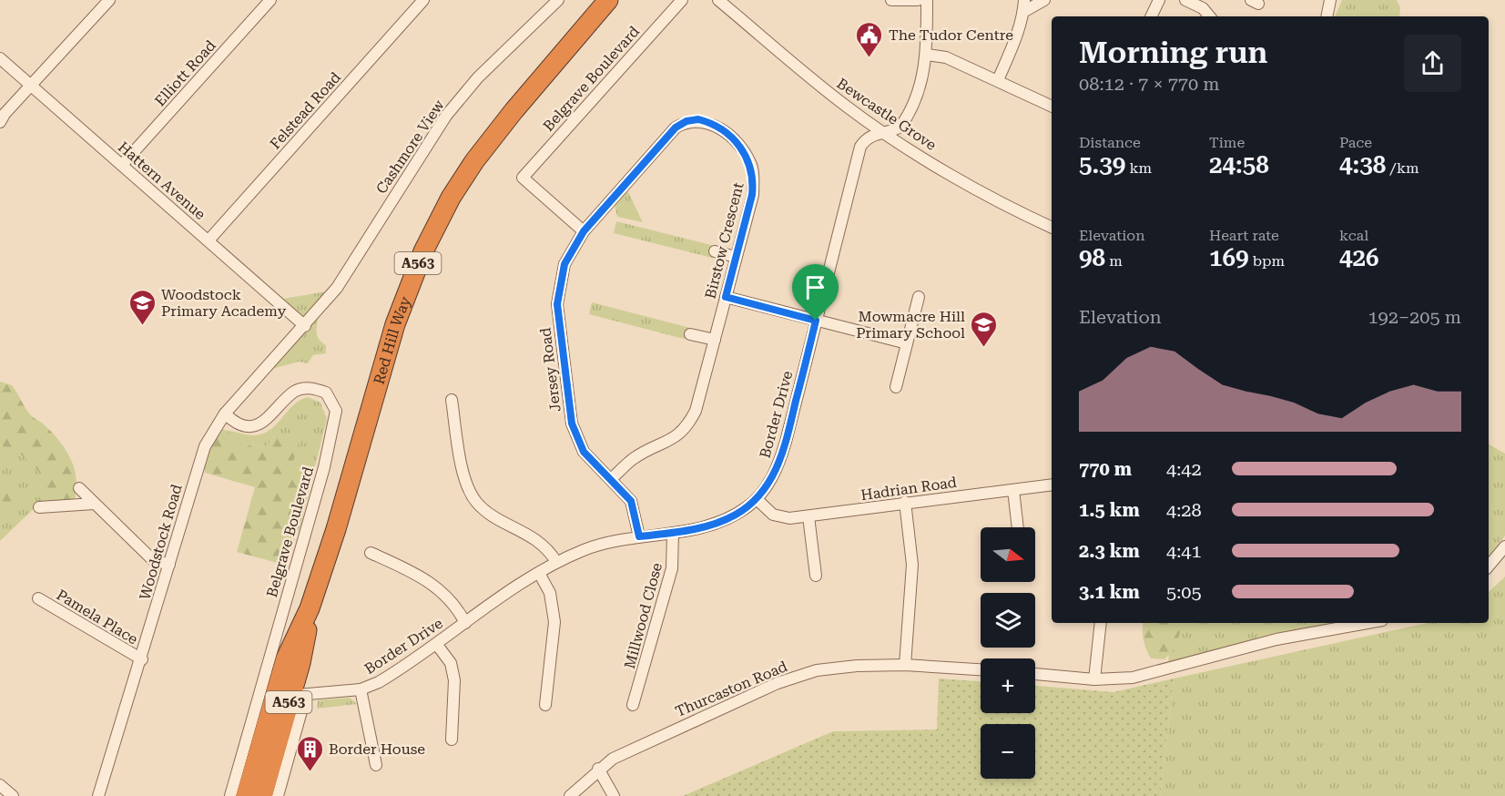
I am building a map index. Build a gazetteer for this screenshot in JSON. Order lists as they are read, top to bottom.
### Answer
{
  "streets": {
    "highway": ["A563", "Red Hill Way"],
    "street": [
      "Elliott Road",
      "Belgrave Boulevard",
      "Felstead Road",
      "Bewcastle Grove",
      "Cashmore View",
      "Hattern Avenue",
      "Birstow Crescent",
      "Jersey Road",
      "Border Drive",
      "Hadrian Road",
      "Woodstock Road",
      "Millwood Close",
      "Pamela Place",
      "Thurcaston Road"
    ]
  },
  "crossings": [
    ["Elliott Road", "Hattern Avenue"],
    ["Belgrave Boulevard", "Birstow Crescent"],
    ["Belgrave Boulevard", "Jersey Road"],
    ["Belgrave Boulevard", "Woodstock Road"],
    ["Felstead Road", "Hattern Avenue"],
    ["Bewcastle Grove", "Border Drive"],
    ["Cashmore View", "Hattern Avenue"],
    ["Cashmore View", "Woodstock Road"],
    ["Hattern Avenue", "Woodstock Road"],
    ["Birstow Crescent", "Jersey Road"],
    ["Red Hill Way", "Border Drive"],
    ["Jersey Road", "Border Drive"],
    ["Border Drive", "Hadrian Road"],
    ["Border Drive", "Millwood Close"],
    ["Woodstock Road", "Pamela Place"]
  ],
  "places": {
    "public building": ["The Tudor Centre"],
    "school or university": ["Woodstock Primary Academy", "Mowmacre Hill Primary School"],
    "building": ["Border House"]
  },
  "north": "right",
  "page": {
    "heading": ["Morning run", "08:12 · 7 × 770 m"],
    "stats": [
      ["Distance", "5.39 km"],
      ["Time", "24:58"],
      ["Pace", "4:38 /km"],
      ["Elevation", "98 m"],
      ["Heart rate", "169 bpm"],
      ["kcal", "426"]
    ],
    "chart": ["Elevation", "192–205 m"],
    "list": [
      {
        "name": "770 m",
        "note": "4:42"
      },
      {
        "name": "1.5 km",
        "note": "4:28"
      },
      {
        "name": "2.3 km",
        "note": "4:41"
      },
      {
        "name": "3.1 km",
        "note": "5:05"
      }
    ],
    "map_buttons": ["+", "−"]
  }
}
